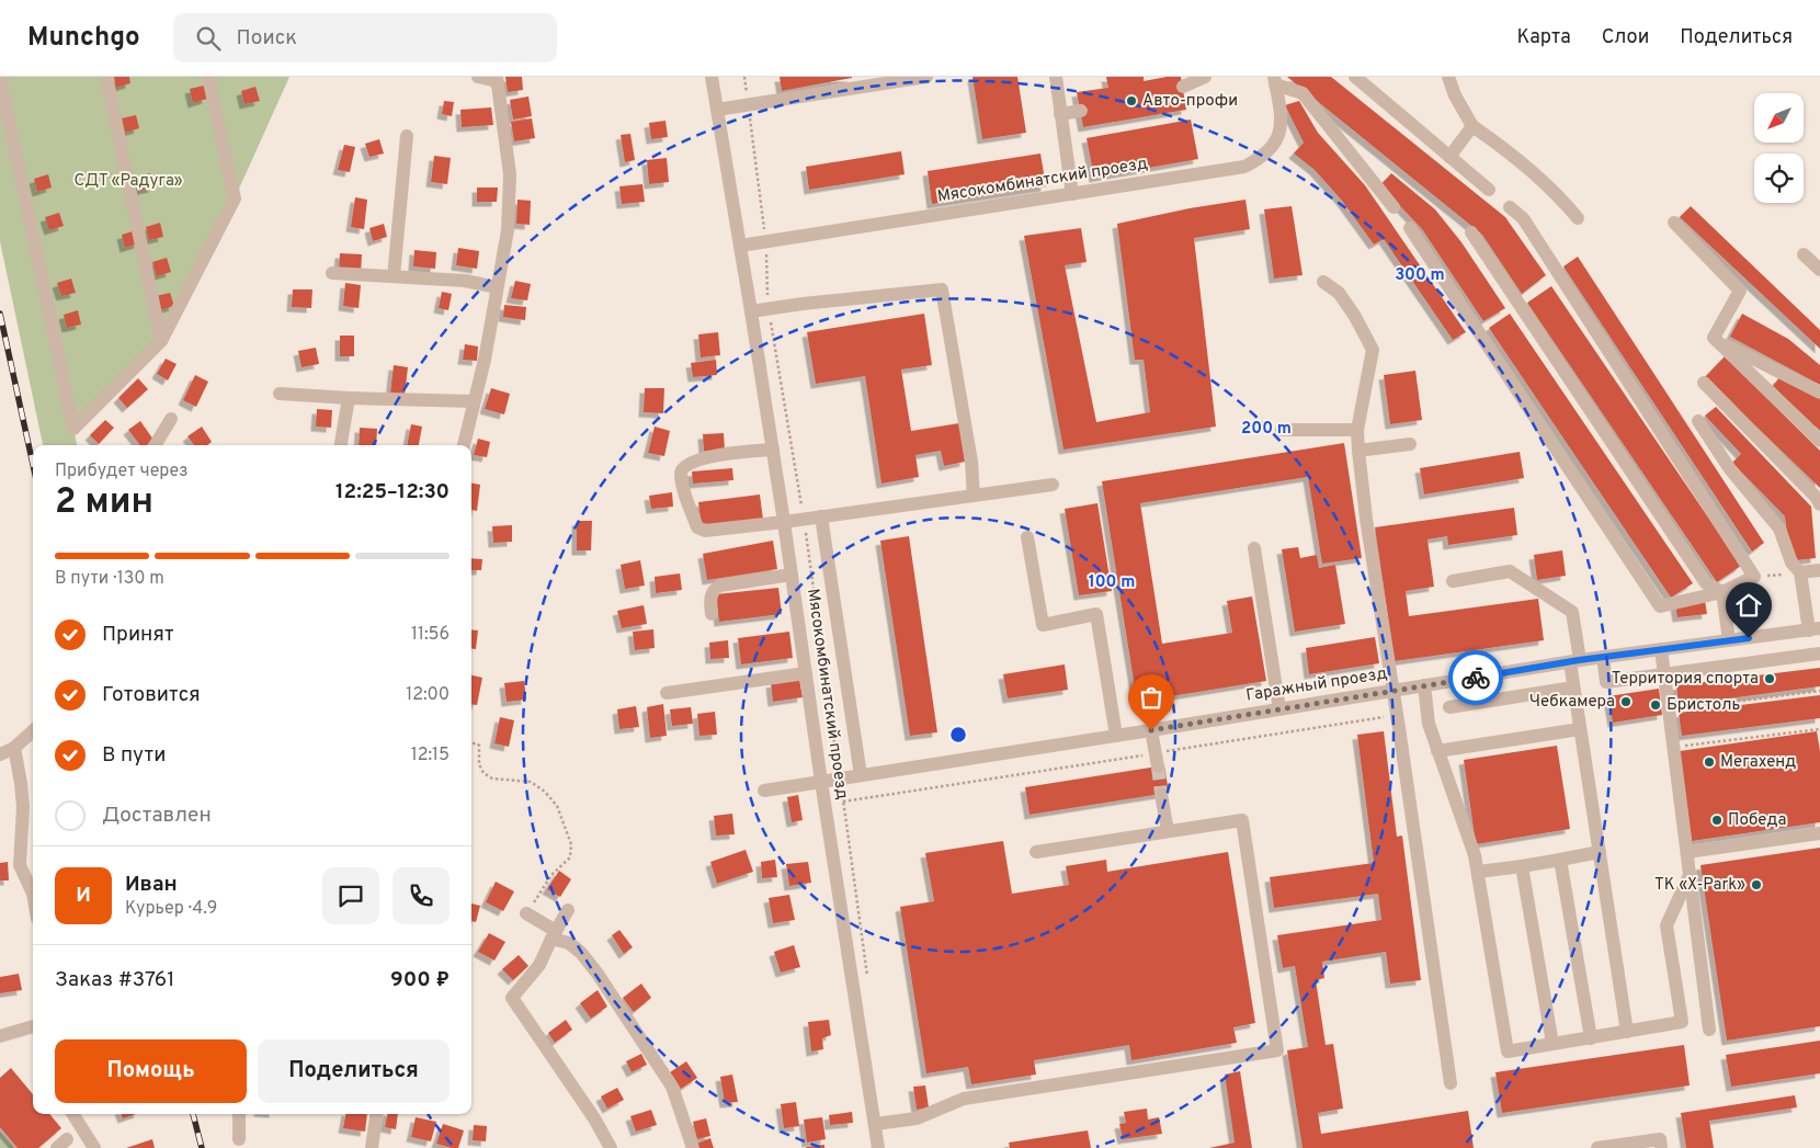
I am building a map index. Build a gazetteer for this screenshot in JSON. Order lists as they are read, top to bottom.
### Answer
{
  "streets": {
    "street": ["Мясокомбинатский проезд", "Гаражный проезд"]
  },
  "crossings": [
    ["Мясокомбинатский проезд", "Гаражный проезд"]
  ],
  "parks": ["СДТ «Радуга»"],
  "places": [
    "Авто-профи",
    "Территория спорта",
    "Чебкамера",
    "Бристоль",
    "Мегахенд",
    "Победа",
    "ТК «X-Park»"
  ],
  "north": "bottom left",
  "page": {
    "header": "Munchgo",
    "search": "Поиск",
    "nav": ["Карта", "Слои", "Поделиться"],
    "heading": ["2 мин", "Прибудет через", "12:25–12:30"],
    "panel": [
      "Иван",
      "Курьер · 4.9",
      "Заказ #3761",
      "900 ₽"
    ],
    "bar": "В пути · 130 m",
    "list": [
      ["Принят", "11:56"],
      ["Готовится", "12:00"],
      ["В пути", "12:15"],
      "Доставлен"
    ],
    "round": "И",
    "buttons": ["Помощь", "Поделиться"]
  },
  "rings": ["300 m", "200 m", "100 m"]
}
